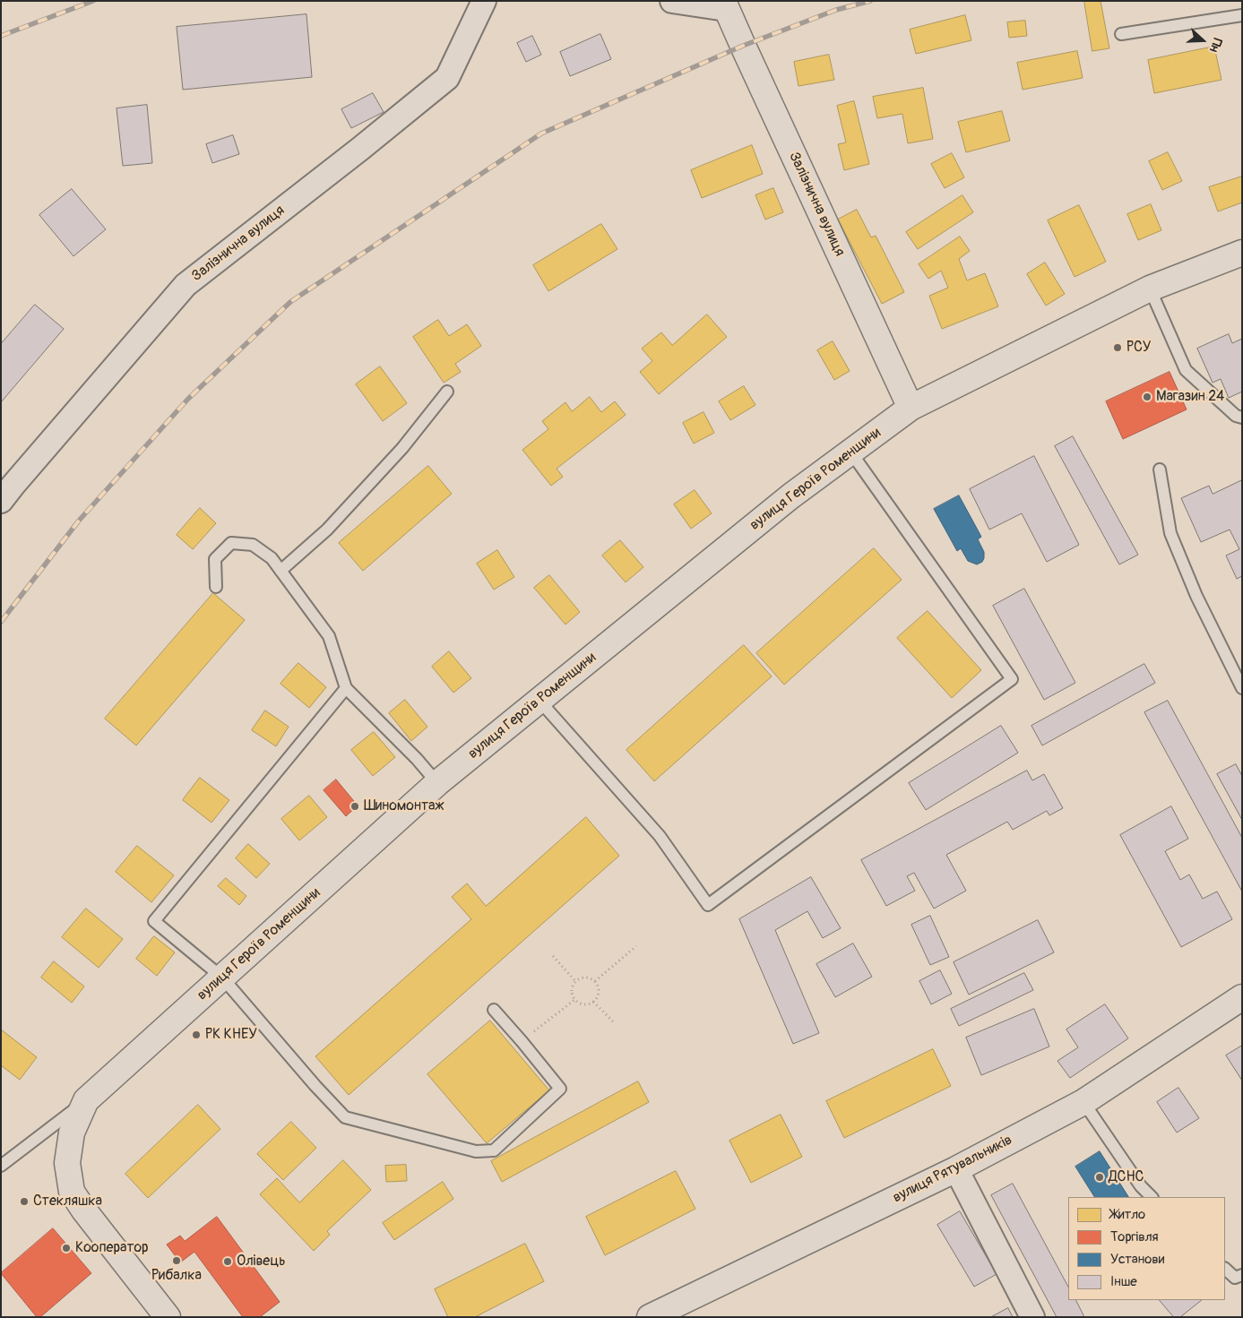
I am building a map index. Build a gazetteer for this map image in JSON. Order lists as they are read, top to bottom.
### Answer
{
  "streets": {
    "street": ["Залізнична вулиця", "вулиця Героїв Роменщини", "вулиця Рятувальників"]
  },
  "crossings": [
    ["Залізнична вулиця", "вулиця Героїв Роменщини"]
  ],
  "places": [
    "РСУ",
    "Магазин 24",
    "Шиномонтаж",
    "РК КНЕУ",
    "ДСНС",
    "Стекляшка",
    "Кооператор",
    "Рибалка",
    "Олівець"
  ],
  "legend": [
    "Житло",
    "Торгівля",
    "Установи",
    "Інше"
  ],
  "north": "right"
}
